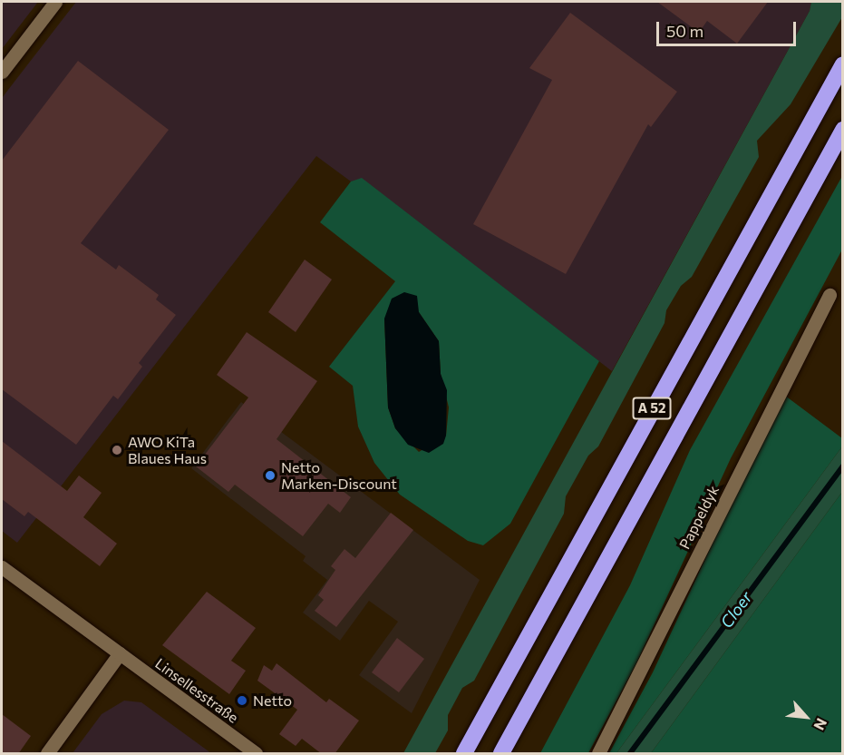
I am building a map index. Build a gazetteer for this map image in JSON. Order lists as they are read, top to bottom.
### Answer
{
  "streets": {
    "highway": ["A 52"],
    "street": ["Pappeldyk", "Linsellesstraße"]
  },
  "water": ["Cloer"],
  "places": ["AWO KiTa Blaues Haus", "Netto Marken-Discount", "Netto"],
  "scale_bar": "50 m",
  "north": "bottom right"
}
